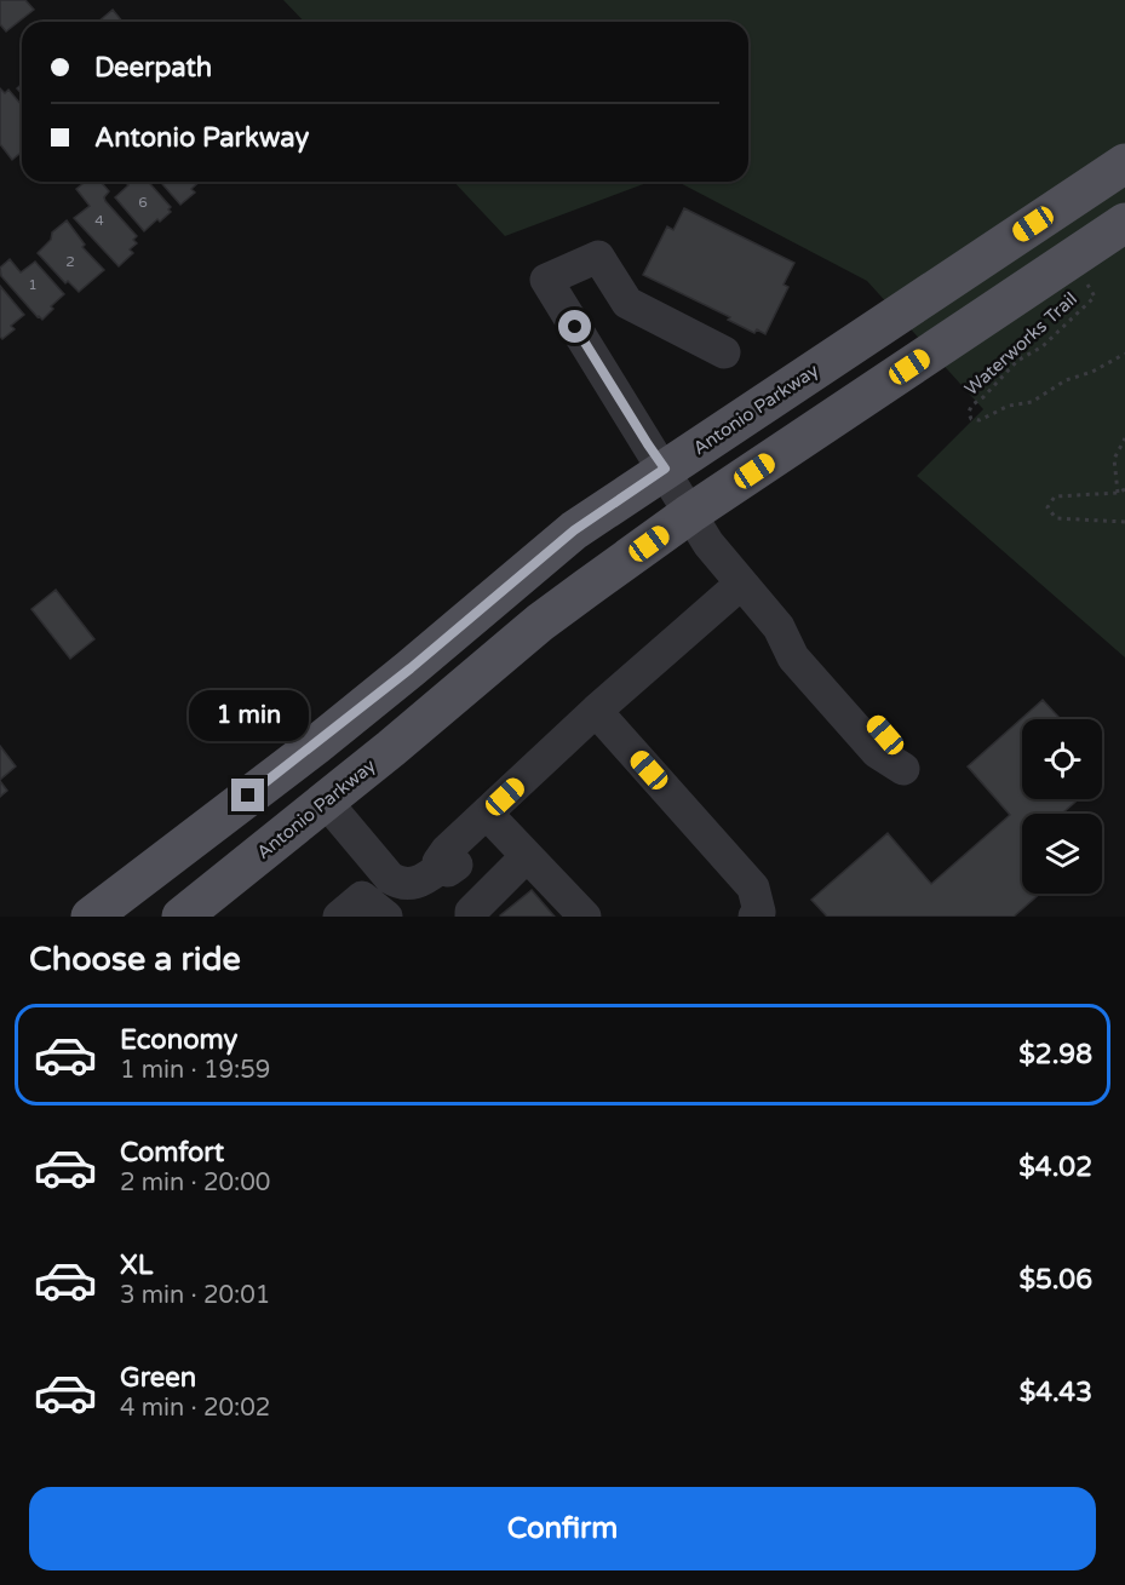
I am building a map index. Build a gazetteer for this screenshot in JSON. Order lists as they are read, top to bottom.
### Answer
{
  "streets": {
    "main road": ["Antonio Parkway"],
    "path": ["Waterworks Trail"]
  },
  "crossings": [
    ["Waterworks Trail", "Antonio Parkway"]
  ],
  "house_numbers": [
    "6",
    "4",
    "2",
    "1"
  ],
  "page": {
    "banner": ["Deerpath", "Antonio Parkway"],
    "bubble": "1 min",
    "heading": "Choose a ride",
    "list": [
      {
        "name": "Economy",
        "note": "1 min · 19:59",
        "value": "$2.98"
      },
      {
        "name": "Comfort",
        "note": "2 min · 20:00",
        "value": "$4.02"
      },
      {
        "name": "XL",
        "note": "3 min · 20:01",
        "value": "$5.06"
      },
      {
        "name": "Green",
        "note": "4 min · 20:02",
        "value": "$4.43"
      }
    ],
    "buttons": "Confirm"
  }
}
